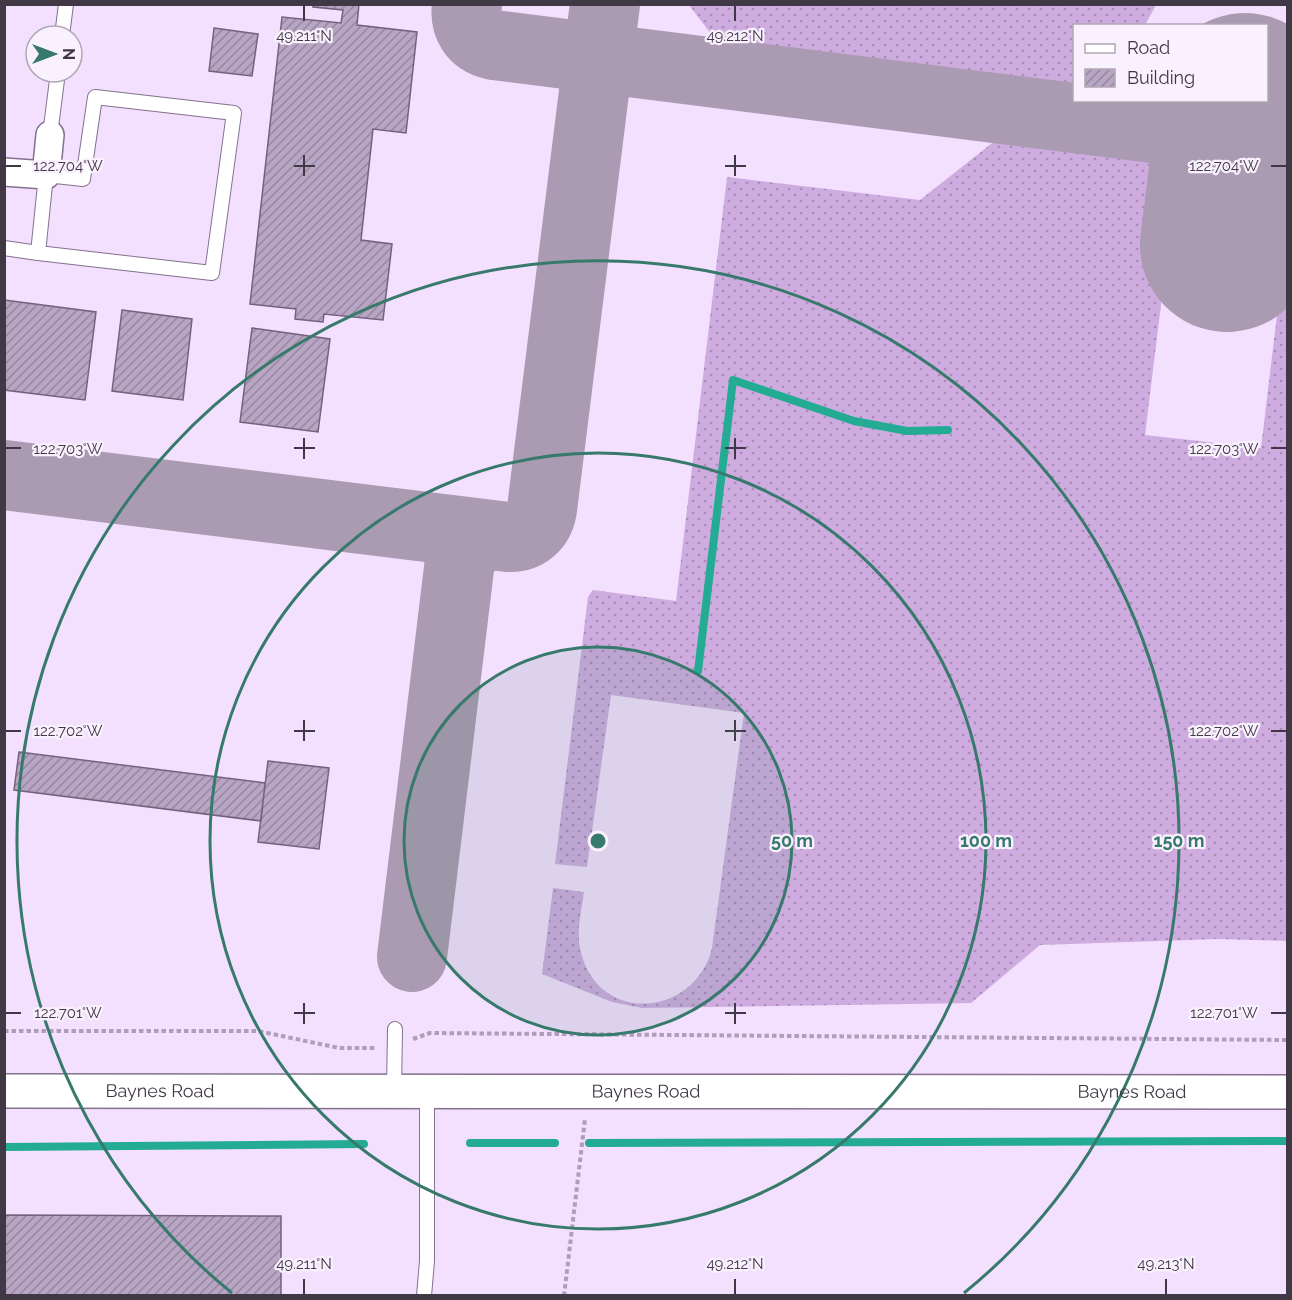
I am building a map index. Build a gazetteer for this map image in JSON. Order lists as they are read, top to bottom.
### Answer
{
  "streets": {
    "street": ["Baynes Road"]
  },
  "legend": ["Road", "Building"],
  "north": "right",
  "coordinates": [
    "49.211°N",
    "49.212°N",
    "122.704°W",
    "122.703°W",
    "122.702°W",
    "122.701°W",
    "49.213°N"
  ],
  "rings": ["50 m", "100 m", "150 m"]
}
